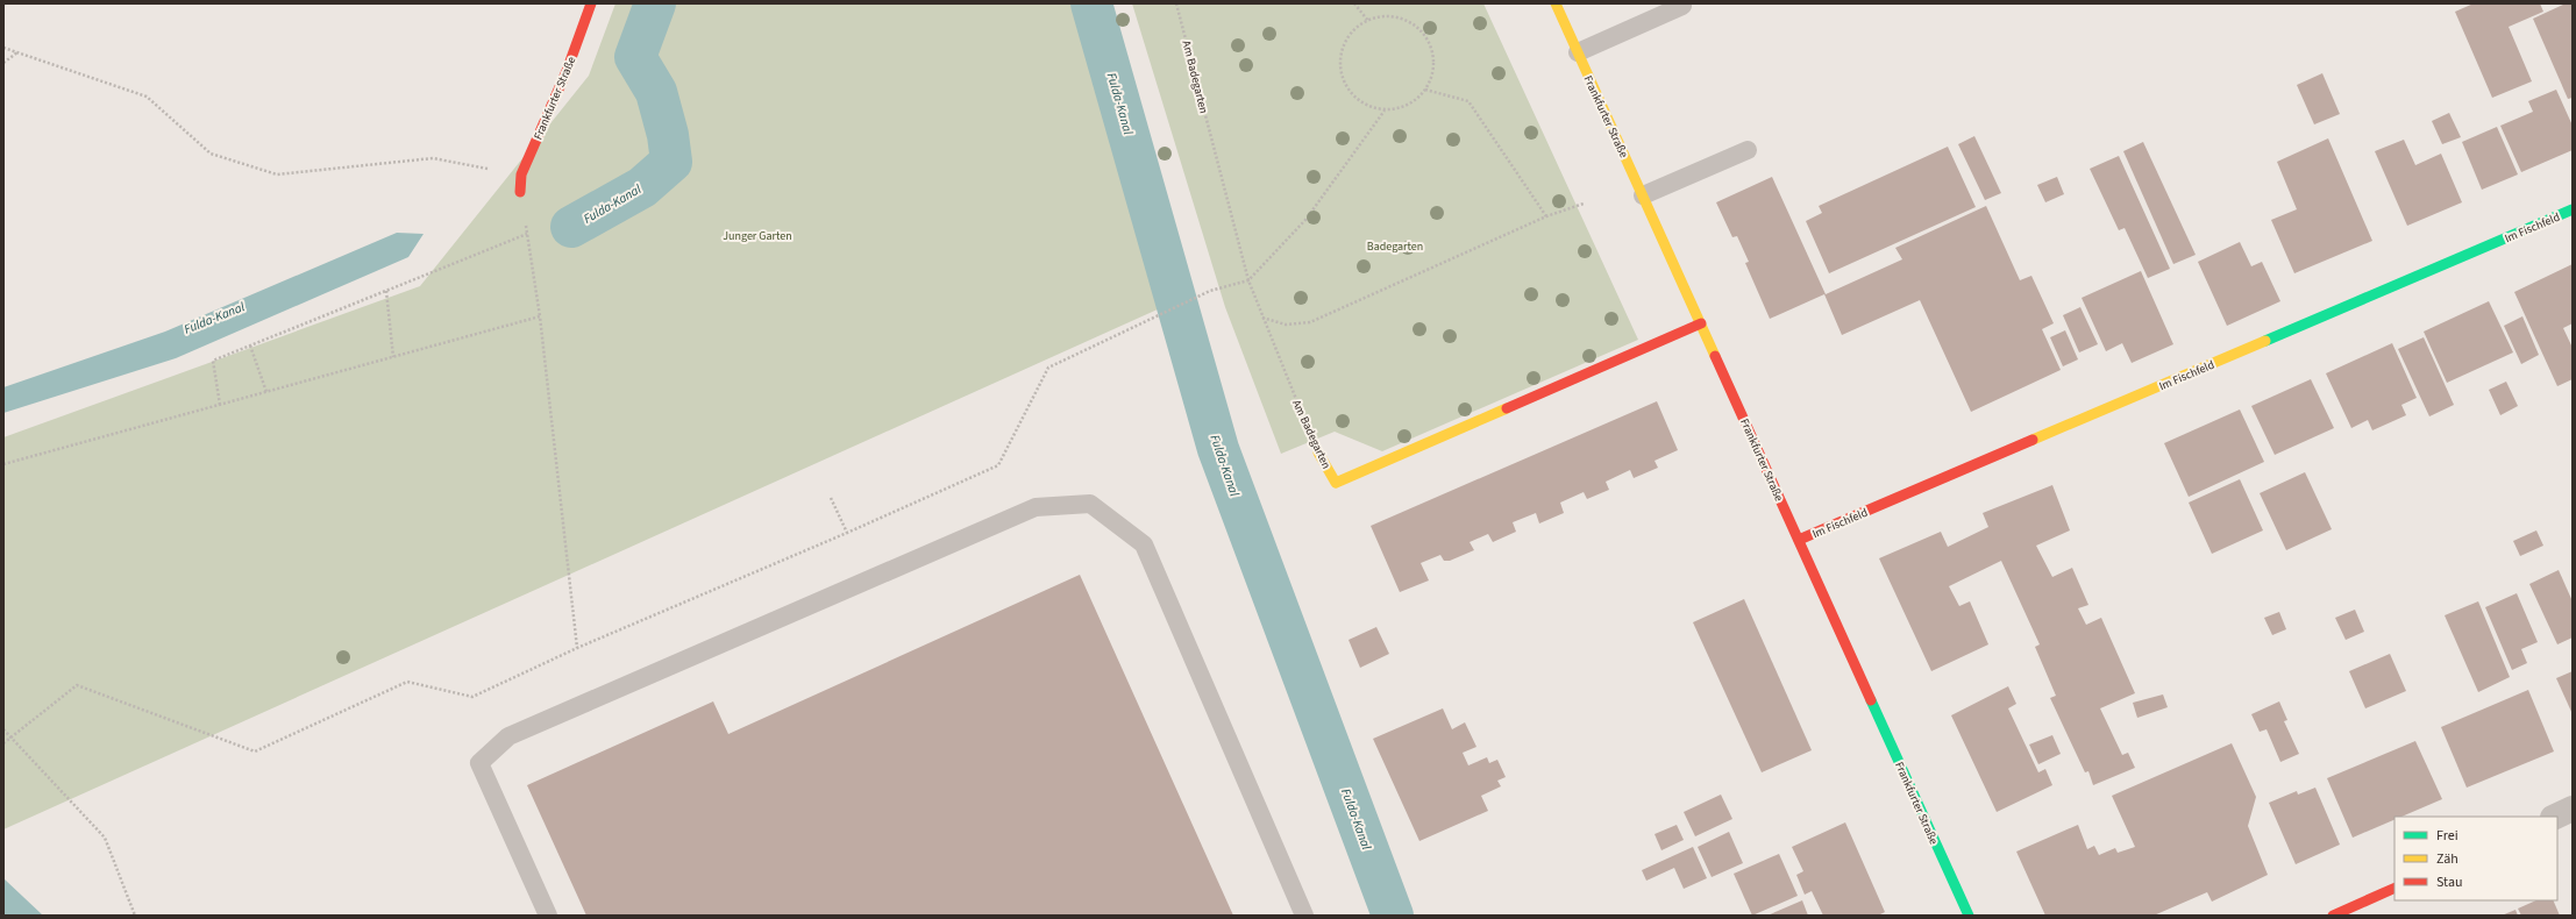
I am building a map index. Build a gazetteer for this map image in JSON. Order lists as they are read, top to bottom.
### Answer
{
  "streets": {
    "street": ["Am Badegarten", "Frankfurter Straße", "Im Fischfeld"]
  },
  "crossings": [
    ["Am Badegarten", "Frankfurter Straße"],
    ["Frankfurter Straße", "Im Fischfeld"]
  ],
  "water": ["Fulda-Kanal"],
  "parks": ["Junger Garten", "Badegarten"],
  "legend": ["Frei", "Zäh", "Stau"]
}
